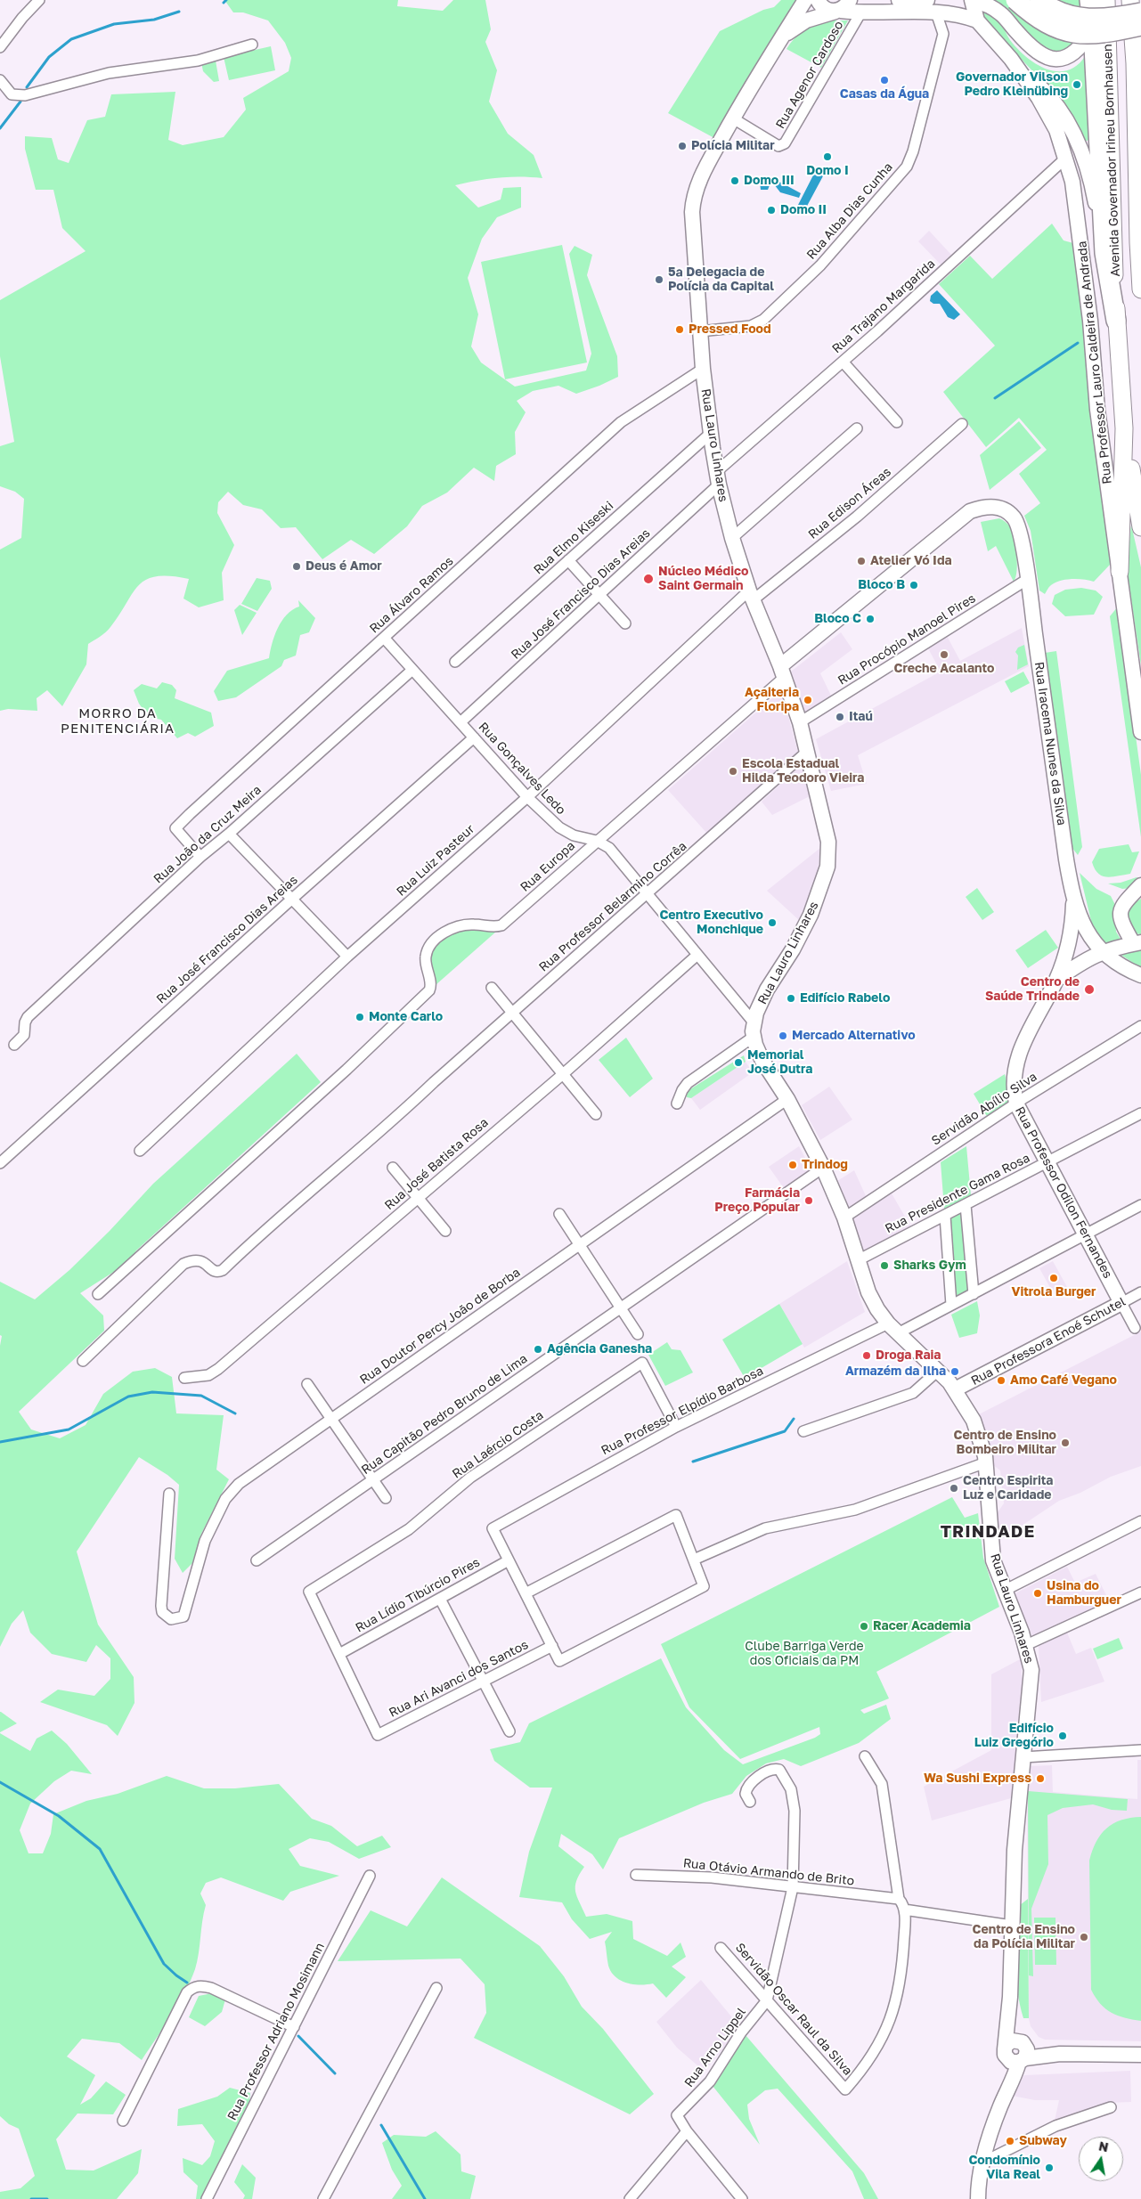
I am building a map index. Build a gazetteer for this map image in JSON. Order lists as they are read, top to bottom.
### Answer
{
  "streets": {
    "main road": [
      "Avenida Governador Irineu Bornhausen",
      "Rua Professor Lauro Caldeira de Andrada",
      "Rua Lauro Linhares",
      "Rua Iracema Nunes da Silva",
      "Rua Professor Odilon Fernandes",
      "Rua Professora Enoé Schutel"
    ],
    "street": [
      "Rua Agenor Cardoso",
      "Rua Alba Dias Cunha",
      "Rua Trajano Margarida",
      "Rua Edison Áreas",
      "Rua Elmo Kiseski",
      "Rua José Francisco Dias Areias",
      "Rua Álvaro Ramos",
      "Rua Procópio Manoel Pires",
      "Rua Gonçalves Ledo",
      "Rua João da Cruz Meira",
      "Rua Luiz Pasteur",
      "Rua Europa",
      "Rua Professor Belarmino Corrêa",
      "Servidão Abílio Silva",
      "Rua José Batista Rosa",
      "Rua Presidente Gama Rosa",
      "Rua Doutor Percy João de Borba",
      "Rua Professor Elpídio Barbosa",
      "Rua Capitão Pedro Bruno de Lima",
      "Rua Laércio Costa",
      "Rua Lídio Tibúrcio Pires",
      "Rua Ari Avanci dos Santos",
      "Rua Otávio Armando de Brito",
      "Servidão Oscar Raul da Silva",
      "Rua Professor Adriano Mosimann",
      "Rua Arno Lippel"
    ]
  },
  "crossings": [
    ["Rua Agenor Cardoso", "Rua Lauro Linhares"],
    ["Rua Alba Dias Cunha", "Rua Lauro Linhares"],
    ["Rua Trajano Margarida", "Rua Professor Lauro Caldeira de Andrada"],
    ["Rua Trajano Margarida", "Rua Lauro Linhares"],
    ["Rua Trajano Margarida", "Rua José Francisco Dias Areias"],
    ["Rua Lauro Linhares", "Rua Edison Áreas"],
    ["Rua Lauro Linhares", "Rua Elmo Kiseski"],
    ["Rua Lauro Linhares", "Rua José Francisco Dias Areias"],
    ["Rua Lauro Linhares", "Rua Álvaro Ramos"],
    ["Rua Lauro Linhares", "Rua Procópio Manoel Pires"],
    ["Rua Lauro Linhares", "Rua Iracema Nunes da Silva"],
    ["Rua Lauro Linhares", "Rua Gonçalves Ledo"],
    ["Rua Lauro Linhares", "Rua Luiz Pasteur"],
    ["Rua Lauro Linhares", "Rua Europa"],
    ["Rua Lauro Linhares", "Rua Professor Belarmino Corrêa"],
    ["Rua Lauro Linhares", "Servidão Abílio Silva"],
    ["Rua Lauro Linhares", "Rua Presidente Gama Rosa"],
    ["Rua Lauro Linhares", "Rua Doutor Percy João de Borba"],
    ["Rua Lauro Linhares", "Rua Professora Enoé Schutel"],
    ["Rua Lauro Linhares", "Rua Professor Elpídio Barbosa"],
    ["Rua Lauro Linhares", "Rua Capitão Pedro Bruno de Lima"],
    ["Rua Edison Áreas", "Rua Luiz Pasteur"],
    ["Rua José Francisco Dias Areias", "Rua Gonçalves Ledo"],
    ["Rua Álvaro Ramos", "Rua Gonçalves Ledo"],
    ["Rua Álvaro Ramos", "Rua João da Cruz Meira"],
    ["Rua Procópio Manoel Pires", "Rua Iracema Nunes da Silva"],
    ["Rua Iracema Nunes da Silva", "Rua Europa"],
    ["Rua Iracema Nunes da Silva", "Rua Professor Odilon Fernandes"],
    ["Rua Gonçalves Ledo", "Rua João da Cruz Meira"],
    ["Rua Gonçalves Ledo", "Rua Luiz Pasteur"],
    ["Rua Gonçalves Ledo", "Rua Europa"],
    ["Rua Gonçalves Ledo", "Rua Professor Belarmino Corrêa"],
    ["Rua Gonçalves Ledo", "Rua José Batista Rosa"],
    ["Servidão Abílio Silva", "Rua Professor Odilon Fernandes"],
    ["Rua Professor Odilon Fernandes", "Rua Presidente Gama Rosa"],
    ["Rua Professor Odilon Fernandes", "Rua Professora Enoé Schutel"],
    ["Rua Professor Odilon Fernandes", "Rua Professor Elpídio Barbosa"],
    ["Rua Professor Elpídio Barbosa", "Rua Laércio Costa"],
    ["Rua Professor Elpídio Barbosa", "Rua Lídio Tibúrcio Pires"],
    ["Rua Laércio Costa", "Rua Lídio Tibúrcio Pires"],
    ["Rua Laércio Costa", "Rua Ari Avanci dos Santos"],
    ["Rua Lídio Tibúrcio Pires", "Rua Ari Avanci dos Santos"],
    ["Rua Otávio Armando de Brito", "Rua Arno Lippel"],
    ["Servidão Oscar Raul da Silva", "Rua Arno Lippel"]
  ],
  "districts": ["MORRO DA PENITENCIÁRIA", "TRINDADE"],
  "parks": ["Clube Barriga Verde dos Oficiais da PM"],
  "places": [
    "Casas da Água",
    "Governador Vilson Pedro Kleinübing",
    "Polícia Militar",
    "Domo I",
    "Domo III",
    "Domo II",
    "5ª Delegacia de Polícia da Capital",
    "Pressed Food",
    "Atelier Vó Ida",
    "Deus é Amor",
    "Núcleo Médico Saint Germain",
    "Bloco B",
    "Bloco C",
    "Creche Acalanto",
    "Açaiteria Floripa",
    "Itaú",
    "Escola Estadual Hilda Teodoro Vieira",
    "Centro Executivo Monchique",
    "Centro de Saúde Trindade",
    "Edifício Rabelo",
    "Monte Carlo",
    "Mercado Alternativo",
    "Memorial José Dutra",
    "Trindog",
    "Farmácia Preço Popular",
    "Sharks Gym",
    "Vitrola Burger",
    "Agência Ganesha",
    "Droga Raia",
    "Armazém da Ilha",
    "Amo Café Vegano",
    "Centro de Ensino Bombeiro Militar",
    "Centro Espirita Luz e Caridade",
    "Usina do Hamburguer",
    "Racer Academia",
    "Edifício Luiz Gregório",
    "Wa Sushi Express",
    "Centro de Ensino da Polícia Militar",
    "Subway",
    "Condomínio Vila Real"
  ],
  "north": "top"
}
